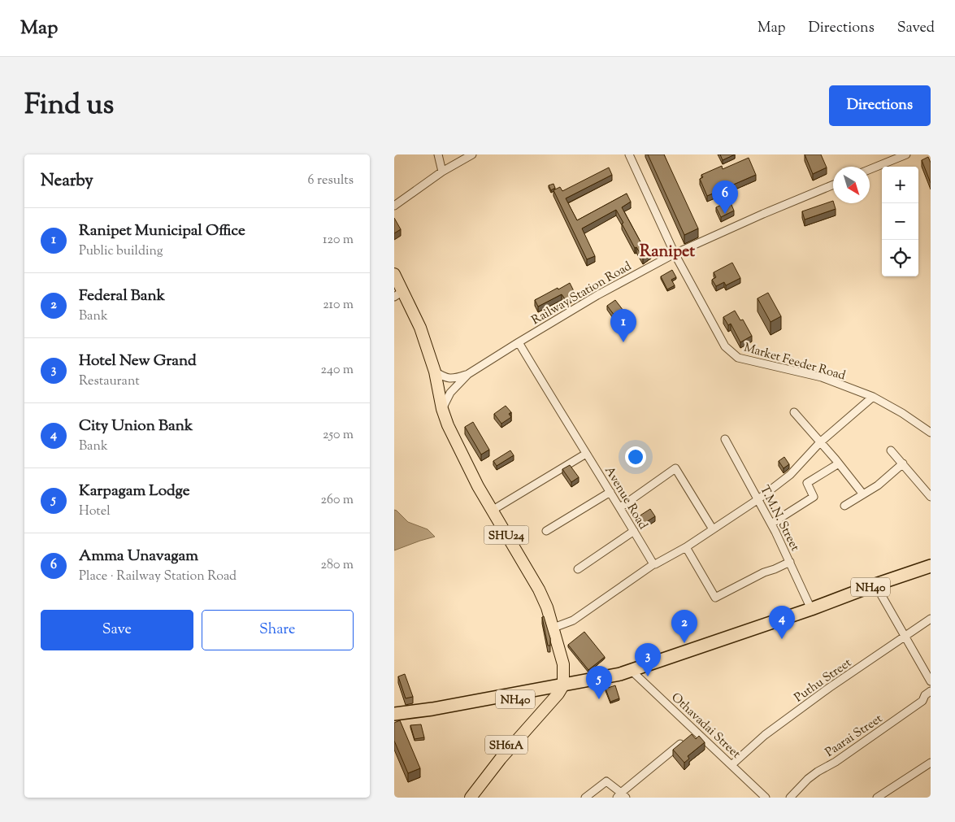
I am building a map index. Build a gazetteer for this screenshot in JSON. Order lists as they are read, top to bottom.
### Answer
{
  "streets": {
    "highway": ["NH40"],
    "main road": ["SHU24", "SH61A"],
    "street": [
      "Railway Station Road",
      "Market Feeder Road",
      "Avenue Road",
      "T.M.N. Street",
      "Puthu Street",
      "Othavadai Street",
      "Paarai Street"
    ]
  },
  "crossings": [
    ["Railway Station Road", "Market Feeder Road"],
    ["Railway Station Road", "Avenue Road"],
    ["Railway Station Road", "SHU24"],
    ["T.M.N. Street", "NH40"],
    ["SHU24", "NH40"],
    ["SHU24", "SH61A"],
    ["NH40", "Othavadai Street"],
    ["NH40", "SH61A"],
    ["Puthu Street", "Othavadai Street"]
  ],
  "districts": ["Ranipet"],
  "north": "bottom right",
  "page": {
    "header": "Map",
    "nav": ["Map", "Directions", "Saved"],
    "title": "Find us",
    "buttons": [
      "Directions",
      ["Save", "Share"]
    ],
    "heading": ["Nearby", "6 results"],
    "map_buttons": ["+", "−"],
    "pins": [
      "6",
      "1",
      "4",
      "2",
      "3",
      "5"
    ],
    "list": [
      {
        "mark": "1",
        "name": "Ranipet Municipal Office",
        "note": "Public building",
        "value": "120 m"
      },
      {
        "mark": "2",
        "name": "Federal Bank",
        "note": "Bank",
        "value": "210 m"
      },
      {
        "mark": "3",
        "name": "Hotel New Grand",
        "note": "Restaurant",
        "value": "240 m"
      },
      {
        "mark": "4",
        "name": "City Union Bank",
        "note": "Bank",
        "value": "250 m"
      },
      {
        "mark": "5",
        "name": "Karpagam Lodge",
        "note": "Hotel",
        "value": "260 m"
      },
      {
        "mark": "6",
        "name": "Amma Unavagam",
        "note": "Place · Railway Station Road",
        "value": "280 m"
      }
    ]
  }
}
